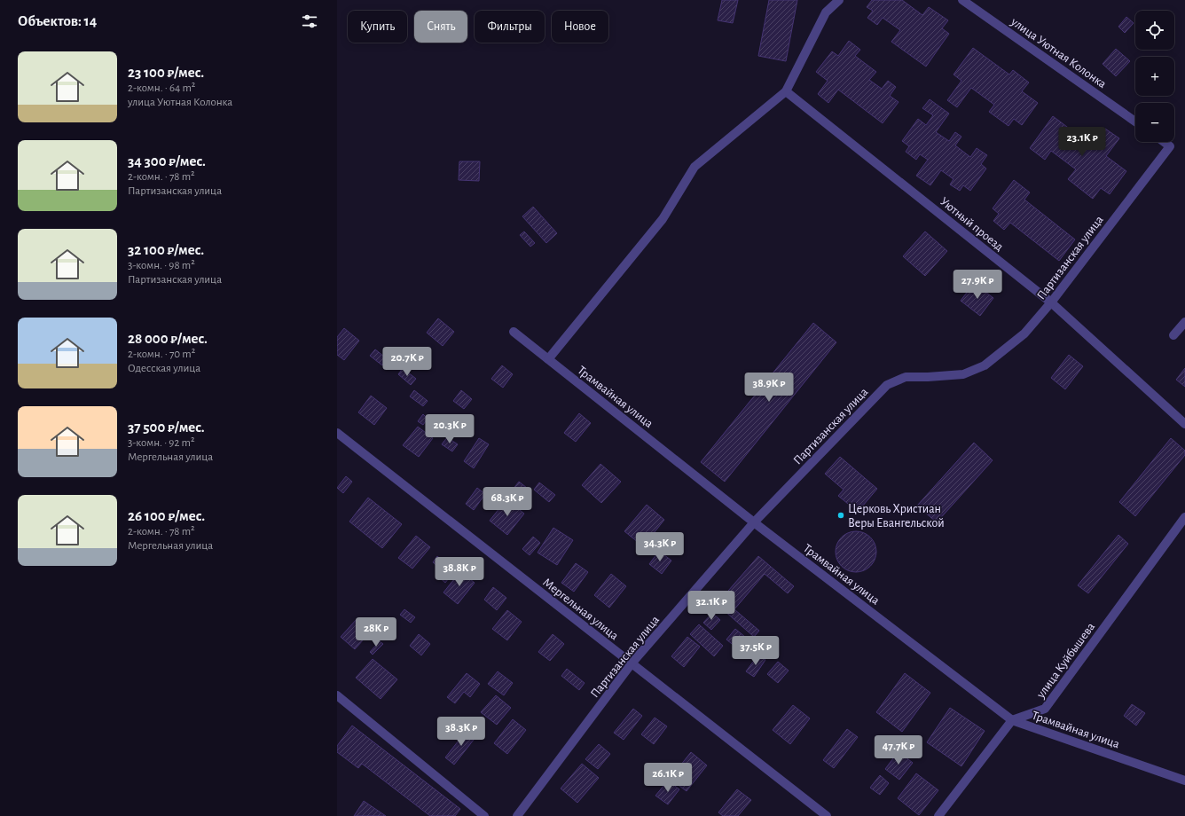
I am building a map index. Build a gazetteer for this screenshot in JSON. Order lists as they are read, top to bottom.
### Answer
{
  "streets": {
    "street": [
      "улица Уютная Колонка",
      "Уютный проезд",
      "Партизанская улица",
      "Трамвайная улица",
      "Мергельная улица",
      "улица Куйбышева"
    ]
  },
  "crossings": [
    ["Уютный проезд", "Партизанская улица"],
    ["Партизанская улица", "Трамвайная улица"],
    ["Партизанская улица", "Мергельная улица"],
    ["Трамвайная улица", "улица Куйбышева"]
  ],
  "places": ["Церковь Христиан Веры Евангельской"],
  "page": {
    "heading": "Объектов: 14",
    "map_buttons": ["+", "−"],
    "chip": [
      "Купить",
      "Снять",
      "Фильтры",
      "Новое"
    ],
    "list": [
      {
        "name": "23 100 ₽/мес.",
        "note": "2-комн. · 64 m² · улица Уютная Колонка"
      },
      {
        "name": "34 300 ₽/мес.",
        "note": "2-комн. · 78 m² · Партизанская улица"
      },
      {
        "name": "32 100 ₽/мес.",
        "note": "3-комн. · 98 m² · Партизанская улица"
      },
      {
        "name": "28 000 ₽/мес.",
        "note": "2-комн. · 70 m² · Одесская улица"
      },
      {
        "name": "37 500 ₽/мес.",
        "note": "3-комн. · 92 m² · Мергельная улица"
      },
      {
        "name": "26 100 ₽/мес.",
        "note": "2-комн. · 78 m² · Мергельная улица"
      }
    ],
    "price": [
      "23.1K ₽",
      "27.9K ₽",
      "20.7K ₽",
      "38.9K ₽",
      "20.3K ₽",
      "68.3K ₽",
      "34.3K ₽",
      "38.8K ₽",
      "32.1K ₽",
      "28K ₽",
      "37.5K ₽",
      "38.3K ₽",
      "47.7K ₽",
      "26.1K ₽"
    ]
  }
}
